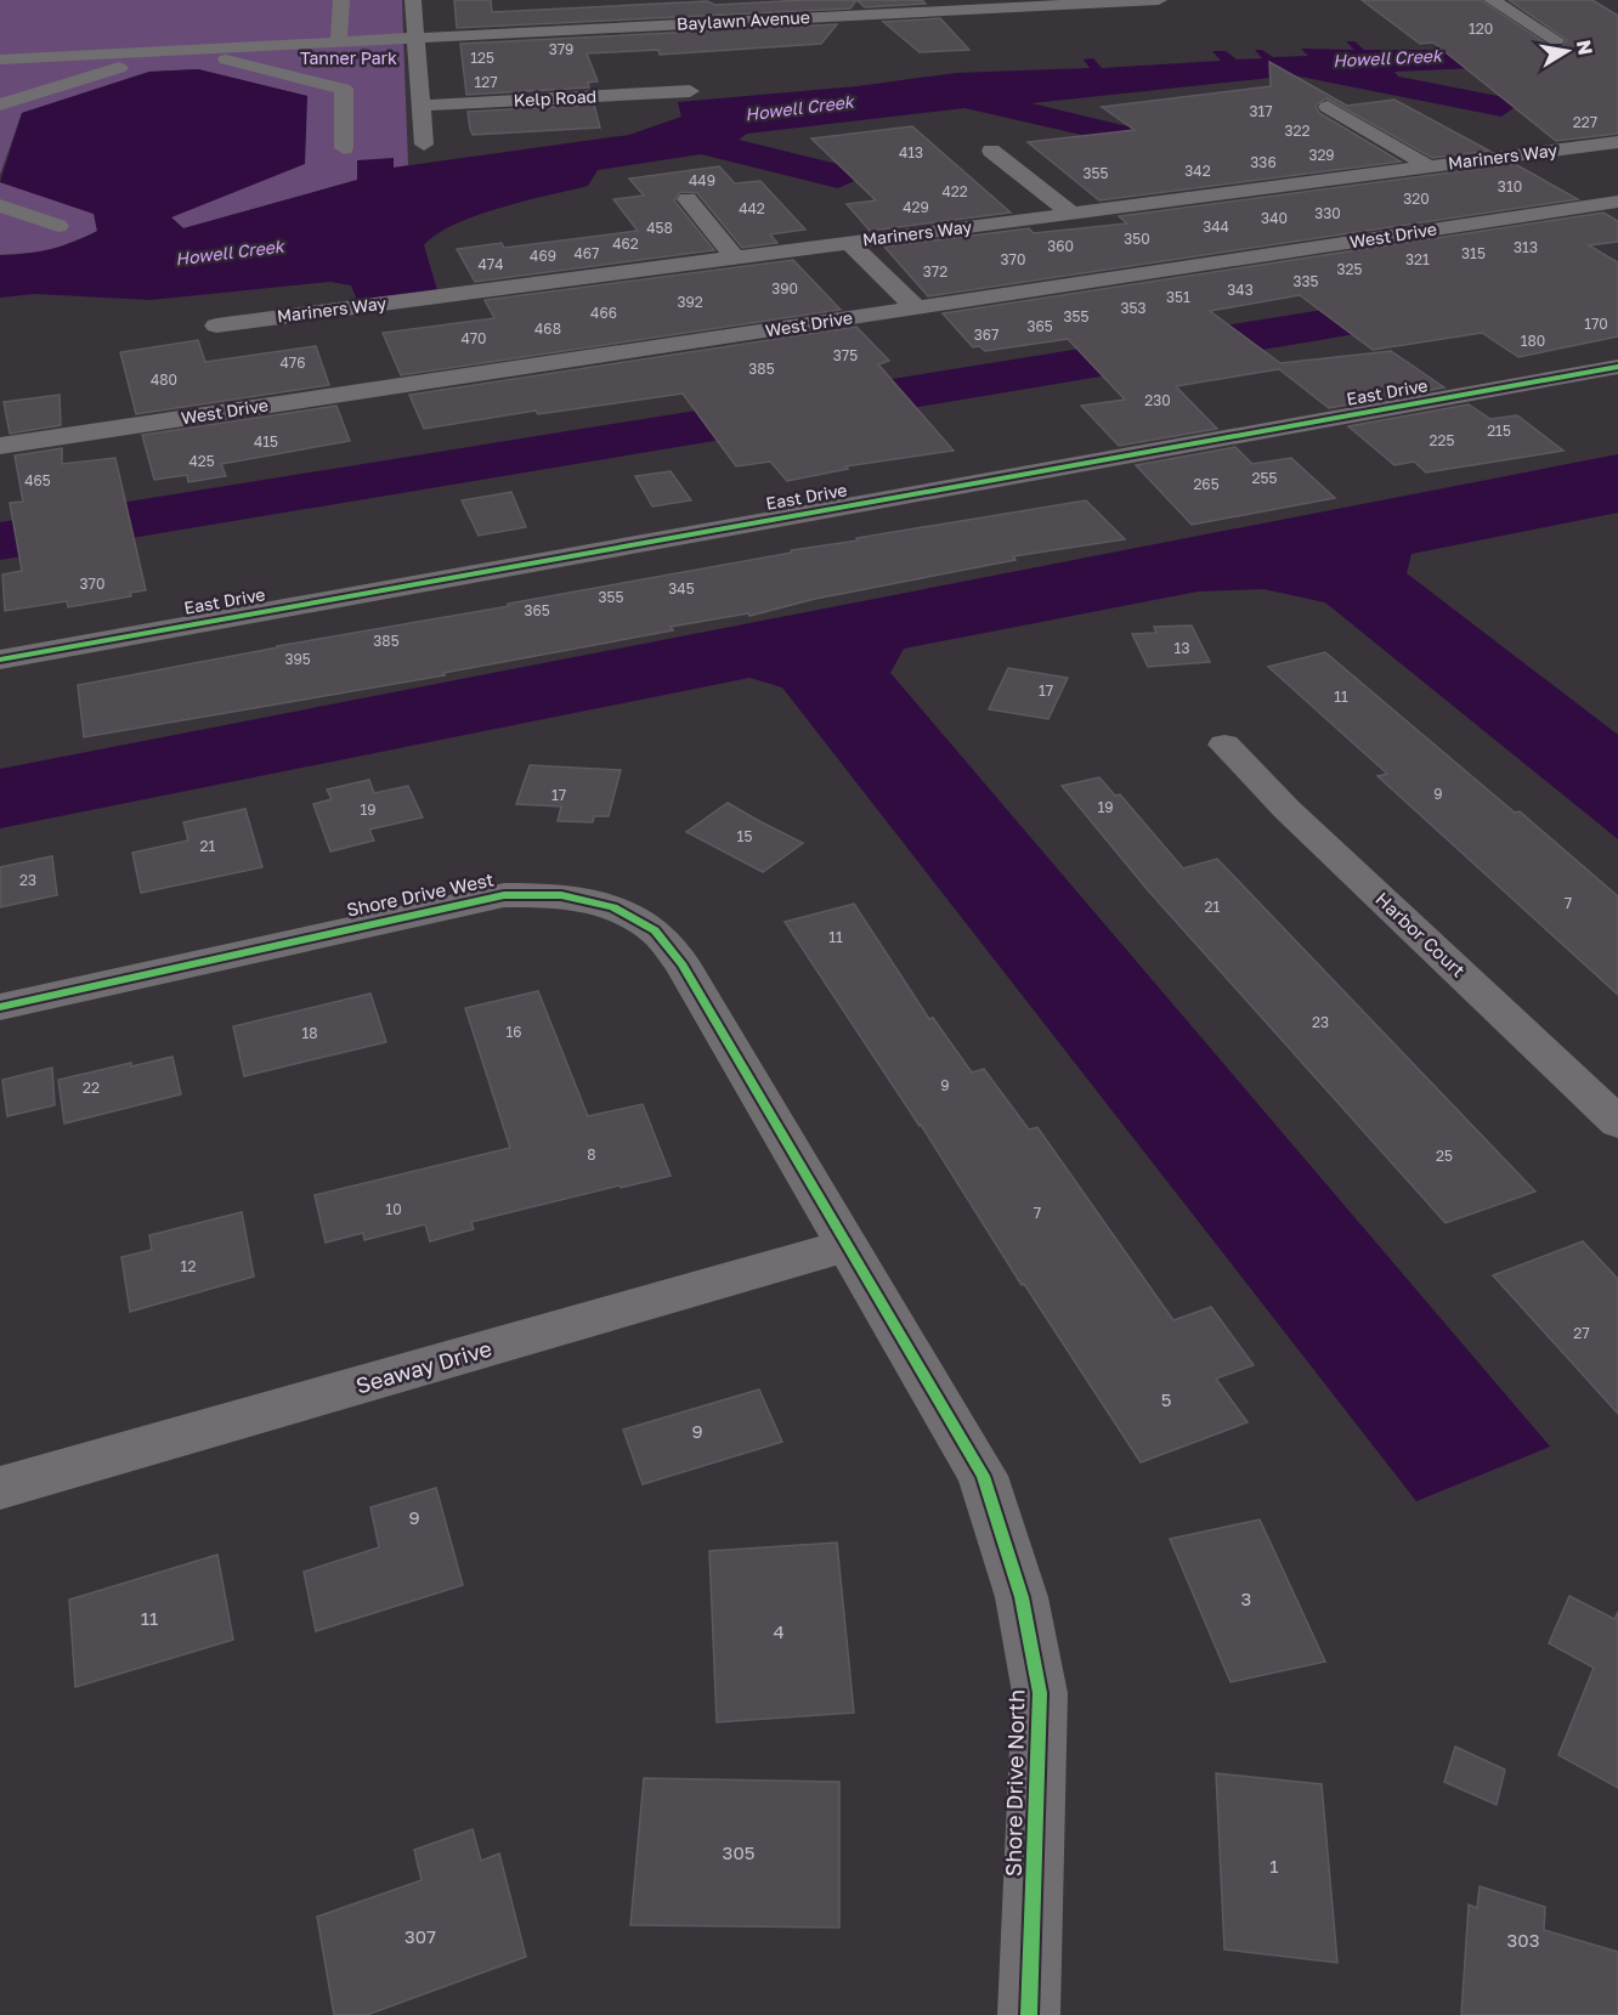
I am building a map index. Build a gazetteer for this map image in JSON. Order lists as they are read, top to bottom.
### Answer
{
  "streets": {
    "street": [
      "Baylawn Avenue",
      "Kelp Road",
      "Mariners Way",
      "West Drive",
      "East Drive",
      "Shore Drive West",
      "Harbor Court",
      "Seaway Drive",
      "Shore Drive North"
    ]
  },
  "crossings": [
    ["Shore Drive West", "Seaway Drive"],
    ["Shore Drive West", "Shore Drive North"],
    ["Seaway Drive", "Shore Drive North"]
  ],
  "water": ["Howell Creek"],
  "parks": ["Tanner Park"],
  "house_numbers": [
    "120",
    "379",
    "125",
    "127",
    "317",
    "227",
    "322",
    "413",
    "329",
    "336",
    "342",
    "355",
    "449",
    "310",
    "422",
    "320",
    "429",
    "442",
    "330",
    "340",
    "344",
    "458",
    "350",
    "462",
    "360",
    "313",
    "467",
    "315",
    "469",
    "370",
    "321",
    "474",
    "325",
    "372",
    "335",
    "390",
    "343",
    "351",
    "392",
    "353",
    "466",
    "355",
    "170",
    "365",
    "468",
    "367",
    "470",
    "180",
    "375",
    "476",
    "385",
    "480",
    "230",
    "215",
    "225",
    "415",
    "425",
    "255",
    "465",
    "265",
    "370",
    "345",
    "355",
    "365",
    "385",
    "13",
    "395",
    "17",
    "11",
    "9",
    "17",
    "19",
    "19",
    "15",
    "21",
    "23",
    "7",
    "21",
    "11",
    "23",
    "16",
    "18",
    "9",
    "22",
    "8",
    "25",
    "10",
    "7",
    "12",
    "27",
    "5",
    "9",
    "9",
    "3",
    "11",
    "4",
    "305",
    "1",
    "307",
    "303"
  ],
  "north": "right"
}
